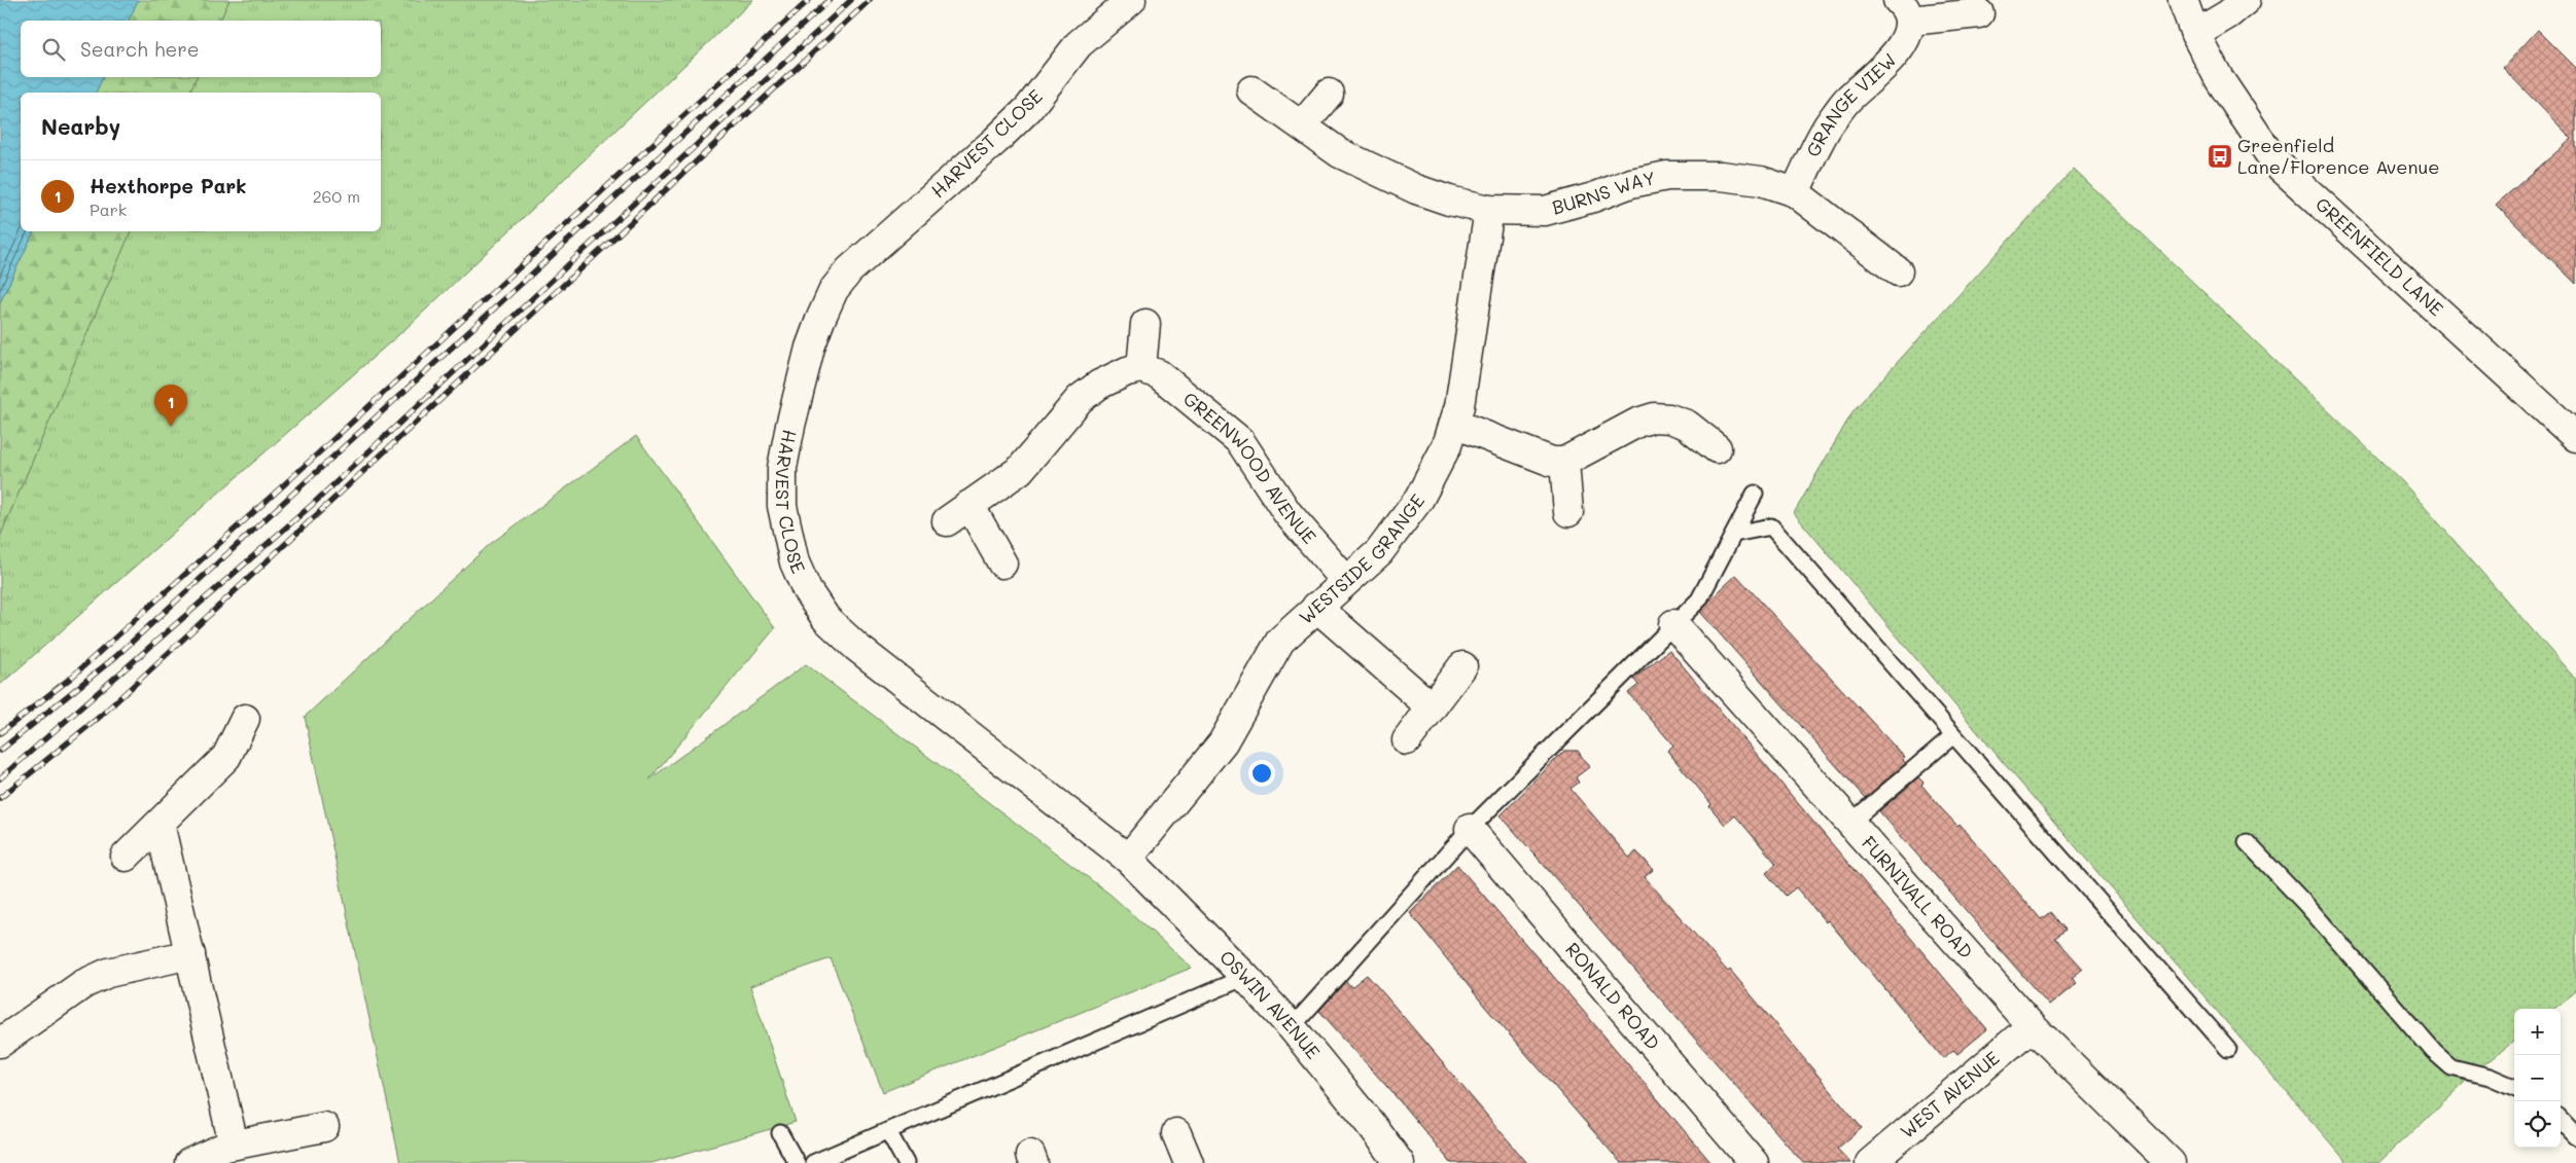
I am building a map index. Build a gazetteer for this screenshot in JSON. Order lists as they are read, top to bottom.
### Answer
{
  "streets": {
    "street": [
      "GRANGE VIEW",
      "HARVEST CLOSE",
      "BURNS WAY",
      "GREENFIELD LANE",
      "GREENWOOD AVENUE",
      "WESTSIDE GRANGE",
      "FURNIVALL ROAD",
      "RONALD ROAD",
      "OSWIN AVENUE",
      "WEST AVENUE"
    ]
  },
  "crossings": [
    ["GRANGE VIEW", "BURNS WAY"],
    ["HARVEST CLOSE", "WESTSIDE GRANGE"],
    ["HARVEST CLOSE", "OSWIN AVENUE"],
    ["BURNS WAY", "WESTSIDE GRANGE"],
    ["GREENWOOD AVENUE", "WESTSIDE GRANGE"],
    ["WESTSIDE GRANGE", "OSWIN AVENUE"],
    ["FURNIVALL ROAD", "WEST AVENUE"]
  ],
  "places": {
    "bus stop": ["Greenfield Lane/Florence Avenue"]
  },
  "page": {
    "search": "Search here",
    "heading": "Nearby",
    "list": [
      {
        "mark": "1",
        "name": "Hexthorpe Park",
        "note": "Park",
        "value": "260 m"
      }
    ],
    "pins": "1",
    "map_buttons": ["+", "−"]
  }
}
